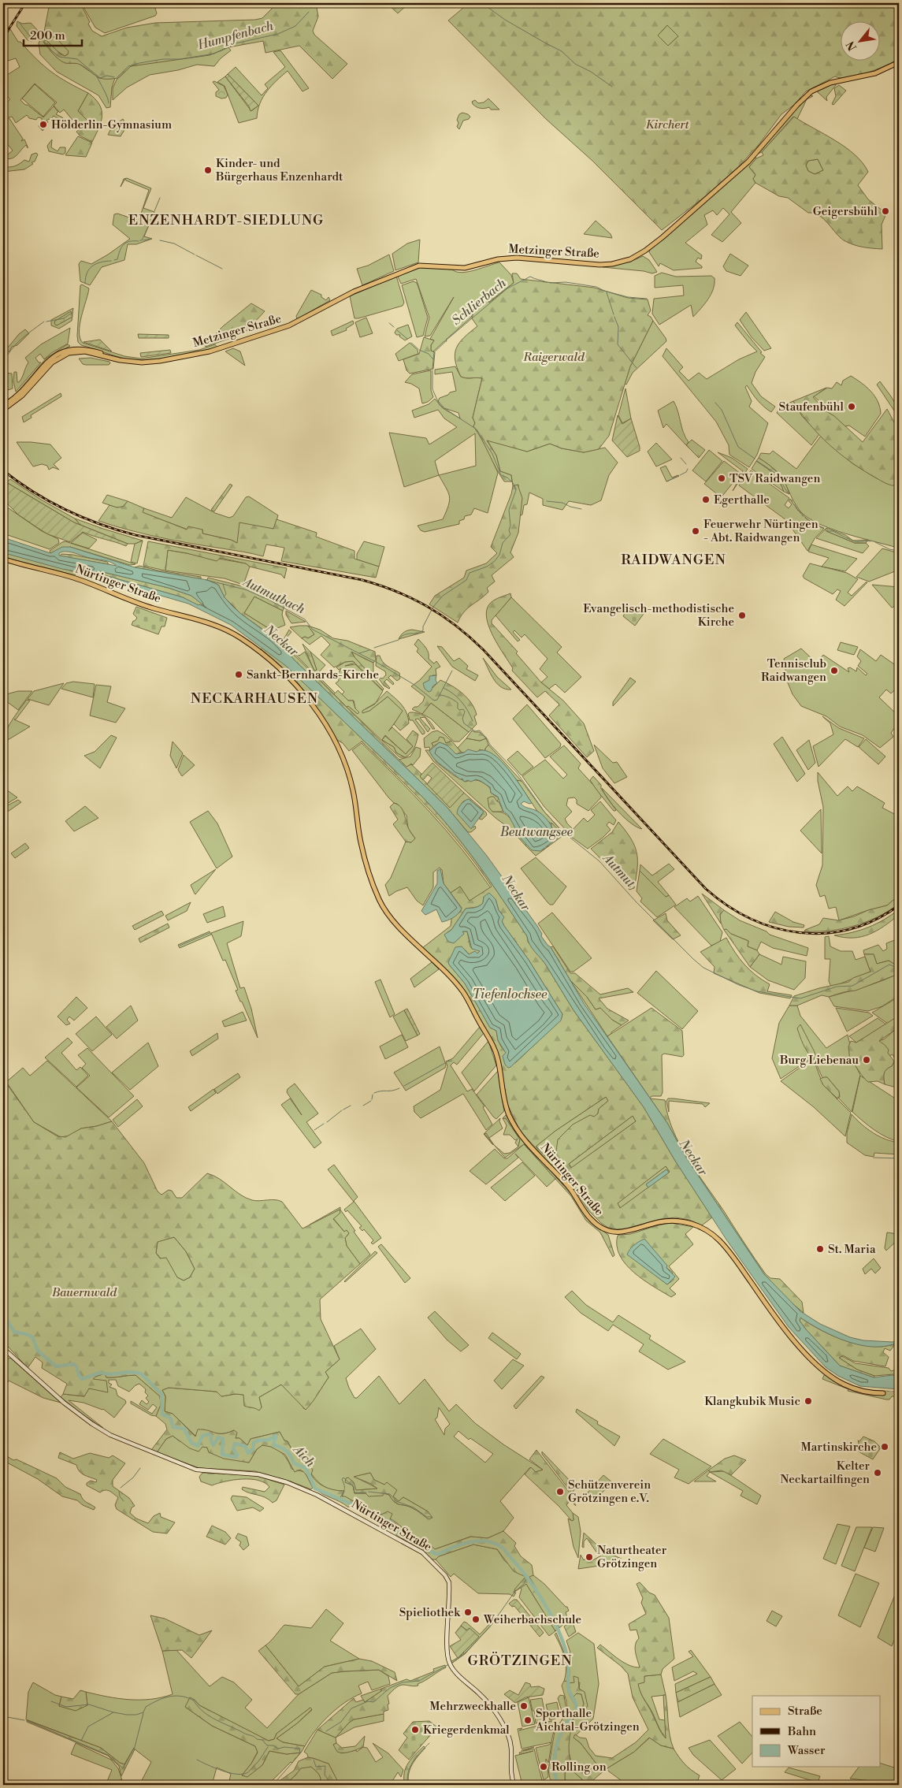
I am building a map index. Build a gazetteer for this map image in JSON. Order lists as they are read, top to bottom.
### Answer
{
  "streets": {
    "main road": ["Metzinger Straße", "Nürtinger Straße"]
  },
  "districts": [
    "ENZENHARDT-SIEDLUNG",
    "RAIDWANGEN",
    "NECKARHAUSEN",
    "GRÖTZINGEN"
  ],
  "water": [
    "Humpfenbach",
    "Schlierbach",
    "Autmutbach",
    "Neckar",
    "Beutwangsee",
    "Autmut",
    "Tiefenlochsee",
    "Aich"
  ],
  "parks": ["Kirchert", "Raigerwald", "Bauernwald"],
  "places": [
    "Hölderlin-Gymnasium",
    "Kinder- und Bürgerhaus Enzenhardt",
    "Geigersbühl",
    "Staufenbühl",
    "TSV Raidwangen",
    "Egerthalle",
    "Feuerwehr Nürtingen - Abt. Raidwangen",
    "Evangelisch-methodistische Kirche",
    "Tennisclub Raidwangen",
    "Sankt-Bernhards-Kirche",
    "Burg Liebenau",
    "St. Maria",
    "Klangkubik Music",
    "Martinskirche",
    "Kelter Neckartailfingen",
    "Schützenverein Grötzingen e.V.",
    "Naturtheater Grötzingen",
    "Spieliothek",
    "Weiherbachschule",
    "Mehrzweckhalle",
    "Sporthalle Aichtal-Grötzingen",
    "Kriegerdenkmal",
    "Rolling on"
  ],
  "legend": ["Straße", "Bahn", "Wasser"],
  "scale_bar": "200 m",
  "north": "bottom left"
}
